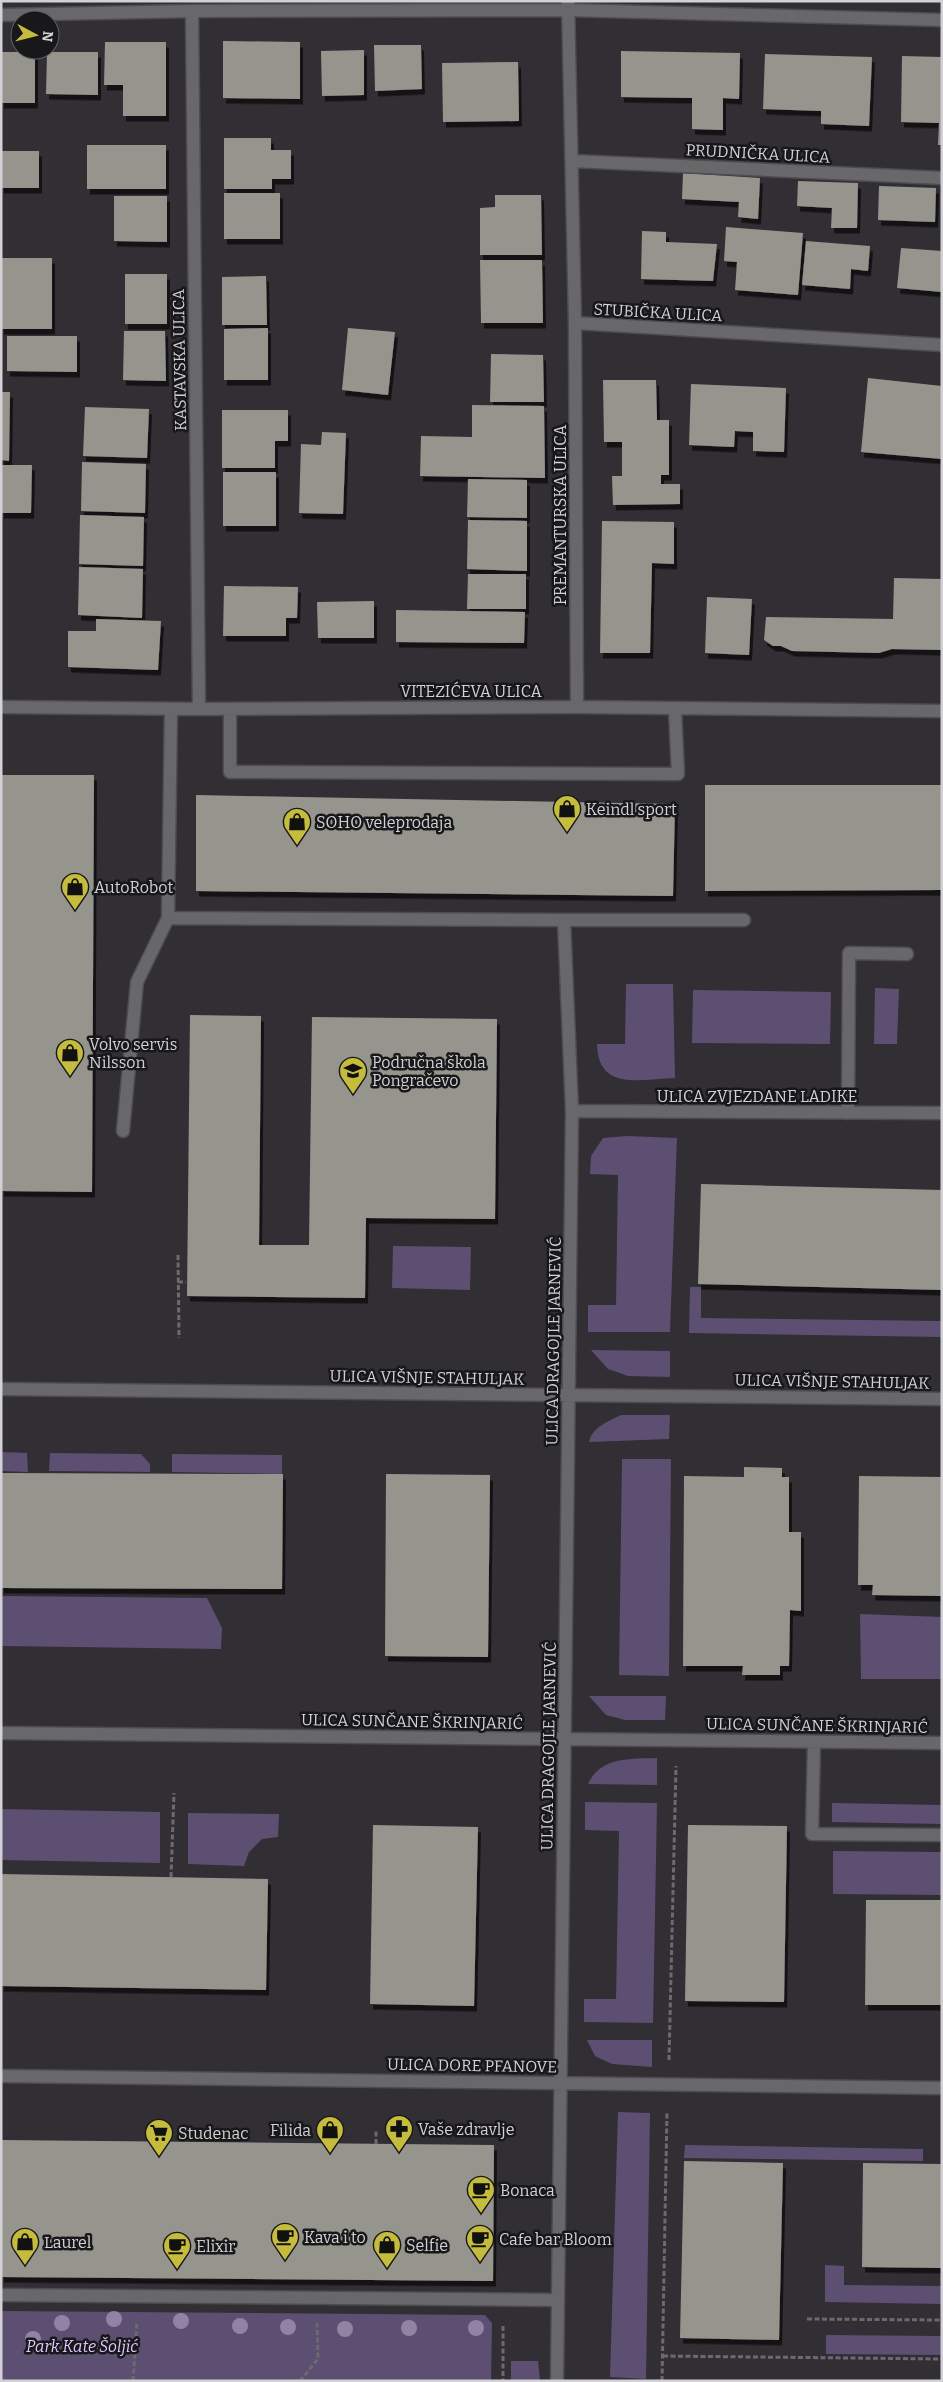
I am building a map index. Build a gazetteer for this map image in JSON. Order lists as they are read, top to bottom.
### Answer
{
  "streets": {
    "street": [
      "PRUDNIČKA ULICA",
      "STUBIČKA ULICA",
      "KASTAVSKA ULICA",
      "PREMANTURSKA ULICA",
      "VITEZIĆEVA ULICA",
      "ULICA ZVJEZDANE LADIKE",
      "ULICA DRAGOJLE JARNEVIĆ",
      "ULICA VIŠNJE STAHULJAK",
      "ULICA SUNČANE ŠKRINJARIĆ",
      "ULICA DORE PFANOVE"
    ]
  },
  "crossings": [
    ["PRUDNIČKA ULICA", "STUBIČKA ULICA"],
    ["STUBIČKA ULICA", "PREMANTURSKA ULICA"],
    ["KASTAVSKA ULICA", "VITEZIĆEVA ULICA"],
    ["PREMANTURSKA ULICA", "VITEZIĆEVA ULICA"],
    ["ULICA ZVJEZDANE LADIKE", "ULICA DRAGOJLE JARNEVIĆ"],
    ["ULICA DRAGOJLE JARNEVIĆ", "ULICA VIŠNJE STAHULJAK"],
    ["ULICA DRAGOJLE JARNEVIĆ", "ULICA SUNČANE ŠKRINJARIĆ"],
    ["ULICA DRAGOJLE JARNEVIĆ", "ULICA DORE PFANOVE"]
  ],
  "parks": ["Park Kate Šoljić"],
  "places": {
    "shop": [
      "Keindl sport",
      "SOHO veleprodaja",
      "AutoRobot",
      "Volvo servis Nilsson",
      "Filida",
      "Laurel",
      "Selfie"
    ],
    "school or university": ["Područna škola Pongračevo"],
    "pharmacy": ["Vaše zdravlje"],
    "supermarket": ["Studenac"],
    "cafe": [
      "Bonaca",
      "Kava i to",
      "Cafe bar Bloom",
      "Elixir"
    ]
  },
  "north": "right"
}
